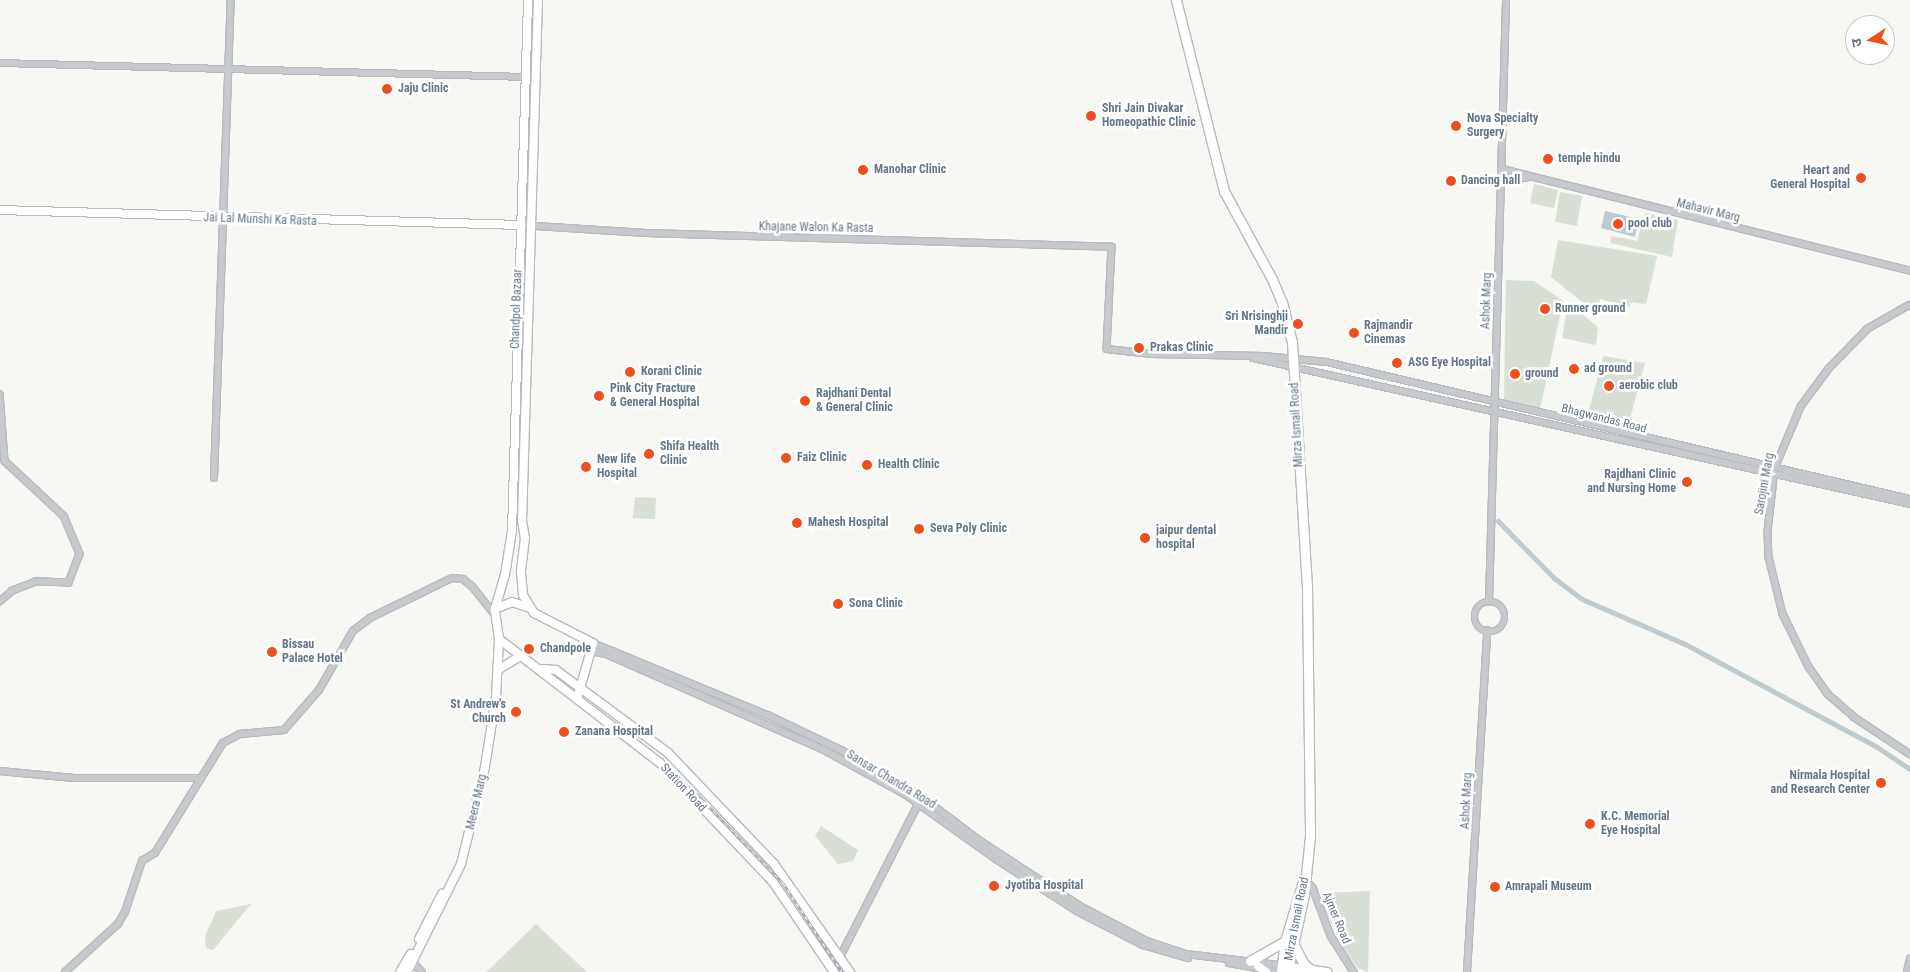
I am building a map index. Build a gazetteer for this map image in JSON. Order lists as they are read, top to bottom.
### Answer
{
  "streets": {
    "highway": ["Mirza Ismail Road"],
    "main road": [
      "Jai Lal Munshi Ka Rasta",
      "Chandpol Bazaar",
      "Sansar Chandra Road",
      "Station Road",
      "Meera Marg"
    ],
    "street": [
      "Mahavir Marg",
      "Khajane Walon Ka Rasta",
      "Ashok Marg",
      "Bhagwandas Road",
      "Sarojini Marg",
      "Ajmer Road"
    ]
  },
  "crossings": [
    ["Mahavir Marg", "Ashok Marg"],
    ["Jai Lal Munshi Ka Rasta", "Khajane Walon Ka Rasta"],
    ["Jai Lal Munshi Ka Rasta", "Chandpol Bazaar"],
    ["Khajane Walon Ka Rasta", "Chandpol Bazaar"],
    ["Khajane Walon Ka Rasta", "Bhagwandas Road"],
    ["Ashok Marg", "Bhagwandas Road"],
    ["Chandpol Bazaar", "Sansar Chandra Road"],
    ["Chandpol Bazaar", "Meera Marg"],
    ["Bhagwandas Road", "Mirza Ismail Road"],
    ["Bhagwandas Road", "Sarojini Marg"],
    ["Mirza Ismail Road", "Sansar Chandra Road"],
    ["Mirza Ismail Road", "Ajmer Road"],
    ["Station Road", "Meera Marg"]
  ],
  "places": [
    "Jaju Clinic",
    "Shri Jain Divakar Homeopathic Clinic",
    "Nova Specialty Surgery",
    "temple hindu",
    "Manohar Clinic",
    "Heart and General Hospital",
    "Dancing hall",
    "pool club",
    "Runner ground",
    "Sri Nrisinghji Mandir",
    "Rajmandir Cinemas",
    "Prakas Clinic",
    "ASG Eye Hospital",
    "ad ground",
    "Korani Clinic",
    "ground",
    "aerobic club",
    "Pink City Fracture & General Hospital",
    "Rajdhani Dental & General Clinic",
    "Shifa Health Clinic",
    "Faiz Clinic",
    "Health Clinic",
    "New life Hospital",
    "Rajdhani Clinic and Nursing Home",
    "Mahesh Hospital",
    "Seva Poly Clinic",
    "jaipur dental hospital",
    "Sona Clinic",
    "Chandpole",
    "Bissau Palace Hotel",
    "St Andrew's Church",
    "Zanana Hospital",
    "Nirmala Hospital and Research Center",
    "K.C. Memorial Eye Hospital",
    "Jyotiba Hospital",
    "Amrapali Museum"
  ],
  "north": "left"
}
